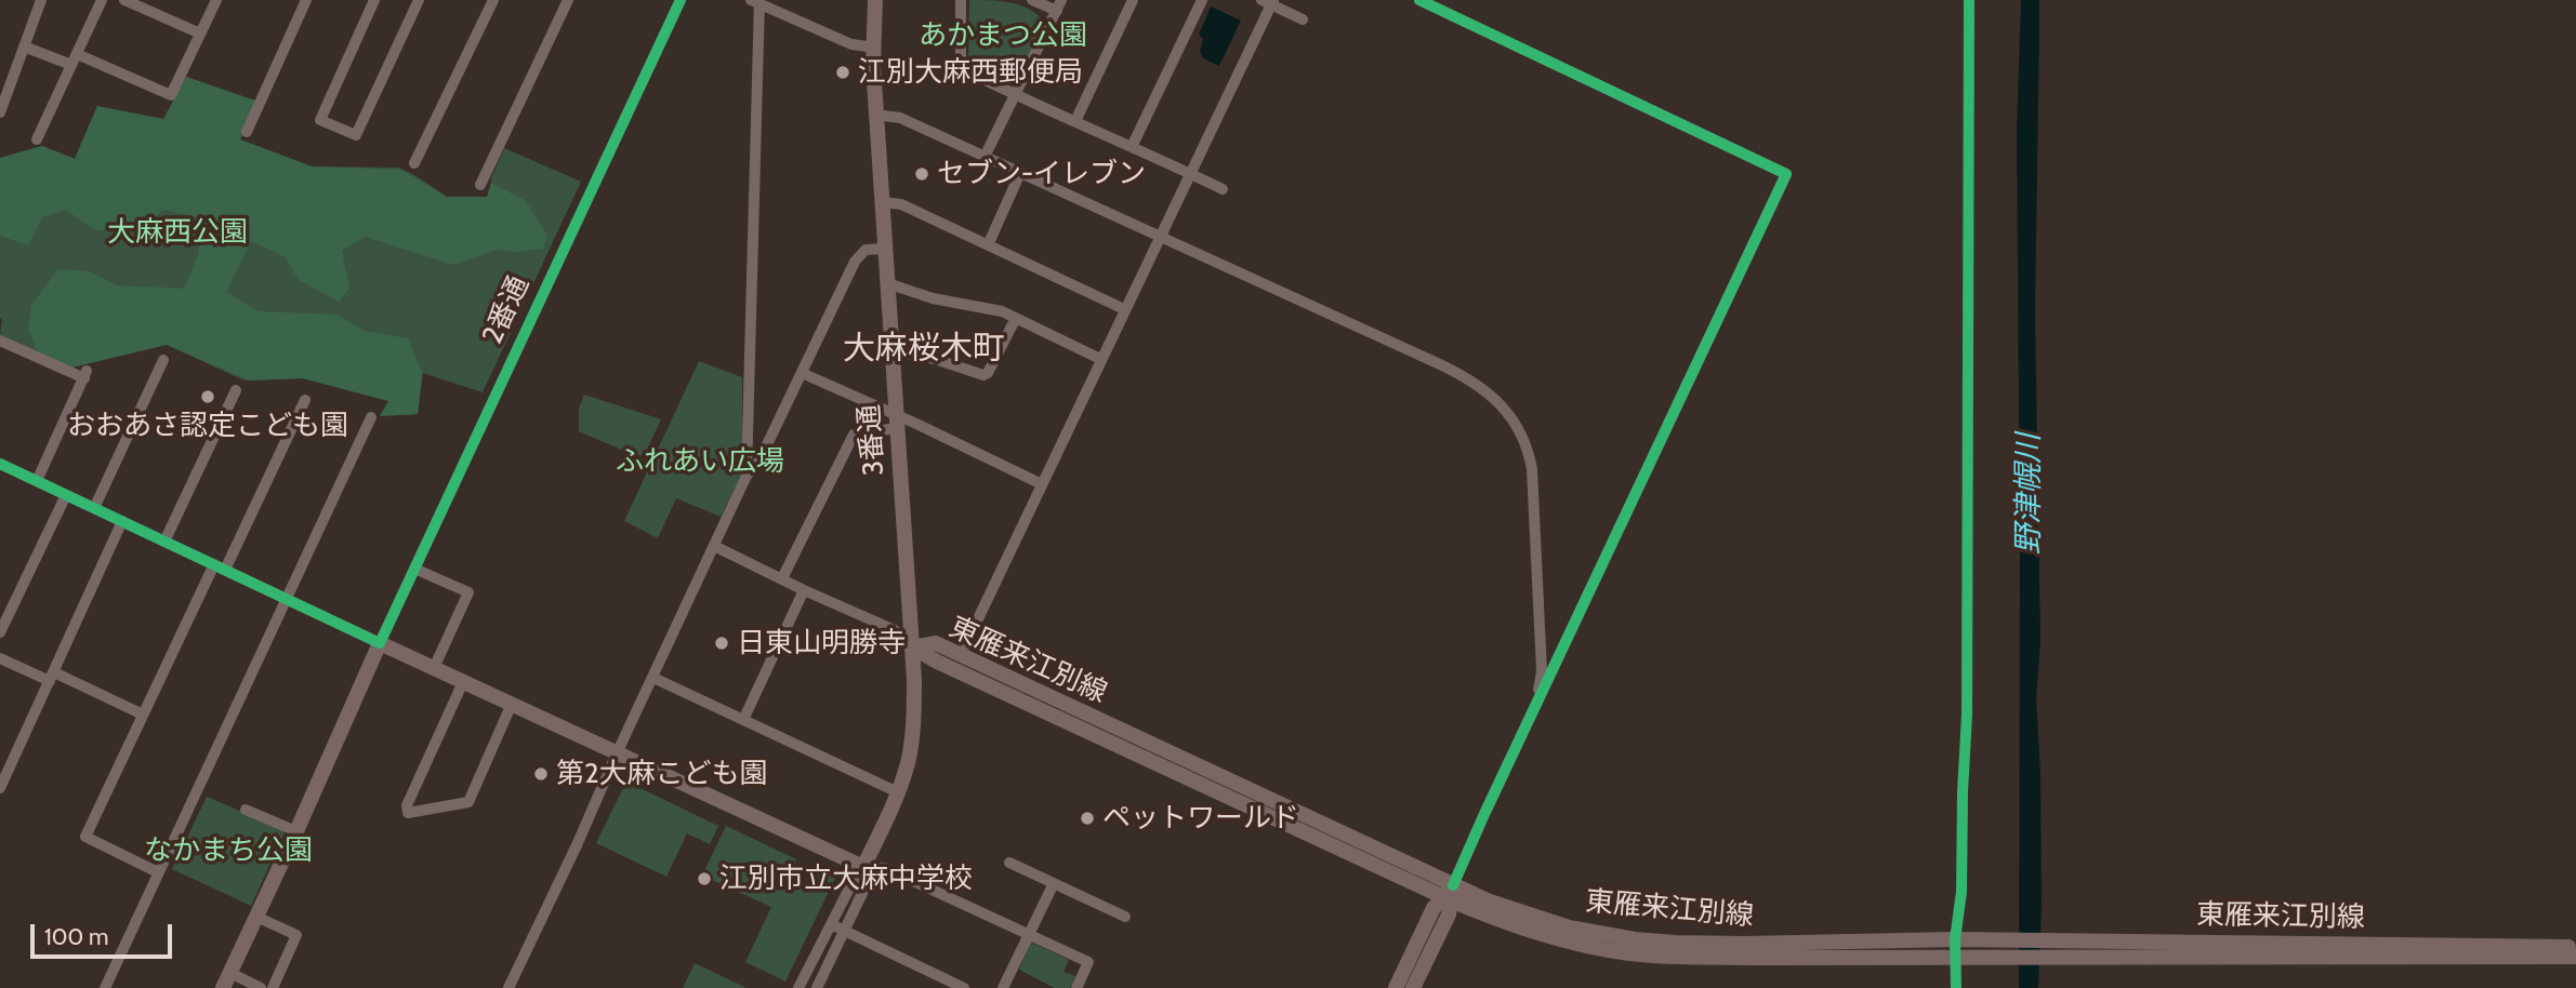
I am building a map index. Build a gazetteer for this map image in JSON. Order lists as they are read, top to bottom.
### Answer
{
  "streets": {
    "main road": ["2番通", "3番通", "東雁来江別線"]
  },
  "crossings": [
    ["3番通", "東雁来江別線"]
  ],
  "districts": ["大麻桜木町"],
  "water": ["野津幌川"],
  "parks": [
    "あかまつ公園",
    "大麻西公園",
    "ふれあい広場",
    "なかまち公園"
  ],
  "places": [
    "江別大麻西郵便局",
    "セブン-イレブン",
    "おおあさ認定こども園",
    "日東山明勝寺",
    "第2大麻こども園",
    "ペットワールド",
    "江別市立大麻中学校"
  ],
  "scale_bar": "100 m"
}
